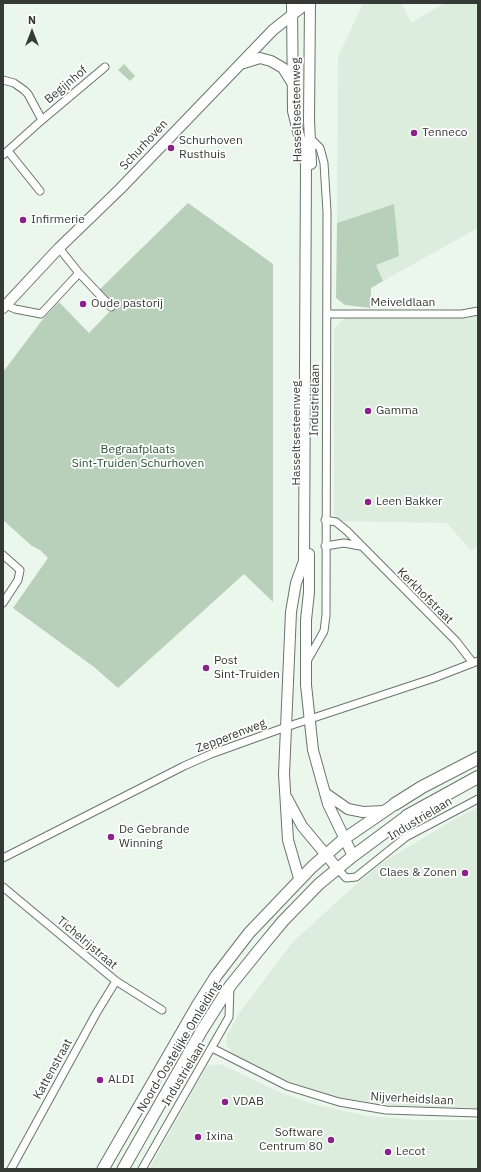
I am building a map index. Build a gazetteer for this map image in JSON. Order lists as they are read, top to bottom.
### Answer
{
  "streets": {
    "main road": ["Hasseltsesteenweg", "Schurhoven", "Noord-Oostelijke Omleiding"],
    "street": [
      "Begijnhof",
      "Meiveldlaan",
      "Industrielaan",
      "Kerkhofstraat",
      "Zepperenweg",
      "Tichelrijstraat",
      "Kattenstraat",
      "Nijverheidslaan"
    ]
  },
  "crossings": [
    ["Hasseltsesteenweg", "Schurhoven"],
    ["Hasseltsesteenweg", "Industrielaan"],
    ["Hasseltsesteenweg", "Zepperenweg"],
    ["Hasseltsesteenweg", "Noord-Oostelijke Omleiding"],
    ["Meiveldlaan", "Industrielaan"],
    ["Industrielaan", "Kerkhofstraat"],
    ["Industrielaan", "Noord-Oostelijke Omleiding"],
    ["Industrielaan", "Nijverheidslaan"],
    ["Kerkhofstraat", "Zepperenweg"],
    ["Tichelrijstraat", "Kattenstraat"]
  ],
  "parks": ["Begraafplaats Sint-Truiden Schurhoven"],
  "places": [
    "Tenneco",
    "Schurhoven Rusthuis",
    "Infirmerie",
    "Oude pastorij",
    "Gamma",
    "Leen Bakker",
    "Post Sint-Truiden",
    "De Gebrande Winning",
    "Claes & Zonen",
    "ALDI",
    "VDAB",
    "Ixina",
    "Software Centrum 80",
    "Lecot"
  ],
  "north": "top"
}
